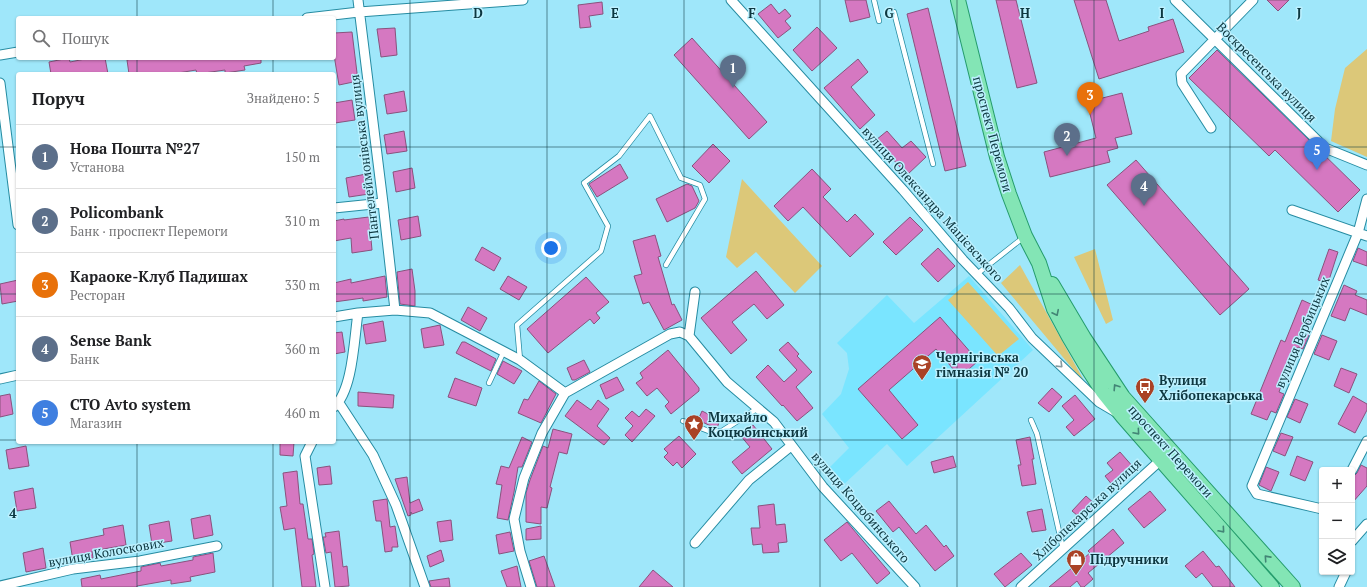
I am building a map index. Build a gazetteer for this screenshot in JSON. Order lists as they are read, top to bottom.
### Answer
{
  "streets": {
    "main road": ["проспект Перемоги"],
    "street": [
      "Воскресенська вулиця",
      "Пантелеймонівська вулиця",
      "вулиця Олександра Мацієвського",
      "вулиця Вербицьких",
      "вулиця Коцюбинського",
      "Хлібопекарська вулиця",
      "вулиця Колоскових"
    ]
  },
  "crossings": [
    ["проспект Перемоги", "вулиця Олександра Мацієвського"],
    ["проспект Перемоги", "Хлібопекарська вулиця"]
  ],
  "one_way": ["вулиця Олександра Мацієвського"],
  "places": {
    "school or university": ["Чернігівська гімназія № 20"],
    "bus stop": ["Вулиця Хлібопекарська"],
    "place": ["Михайло Коцюбинський"],
    "shop": ["Підручники"]
  },
  "page": {
    "search": "Пошук",
    "pins": [
      "1",
      "3",
      "2",
      "5",
      "4"
    ],
    "heading": ["Поруч", "Знайдено: 5"],
    "list": [
      {
        "mark": "1",
        "name": "Нова Пошта №27",
        "note": "Установа",
        "value": "150 m"
      },
      {
        "mark": "2",
        "name": "Policombank",
        "note": "Банк · проспект Перемоги",
        "value": "310 m"
      },
      {
        "mark": "3",
        "name": "Караоке-Клуб Падишах",
        "note": "Ресторан",
        "value": "330 m"
      },
      {
        "mark": "4",
        "name": "Sense Bank",
        "note": "Банк",
        "value": "360 m"
      },
      {
        "mark": "5",
        "name": "СТО Avto system",
        "note": "Магазин",
        "value": "460 m"
      }
    ],
    "map_buttons": ["+", "−"]
  },
  "grid": {
    "columns": [
      "D",
      "E",
      "F",
      "G",
      "H",
      "I",
      "J"
    ],
    "rows": ["4"]
  }
}
